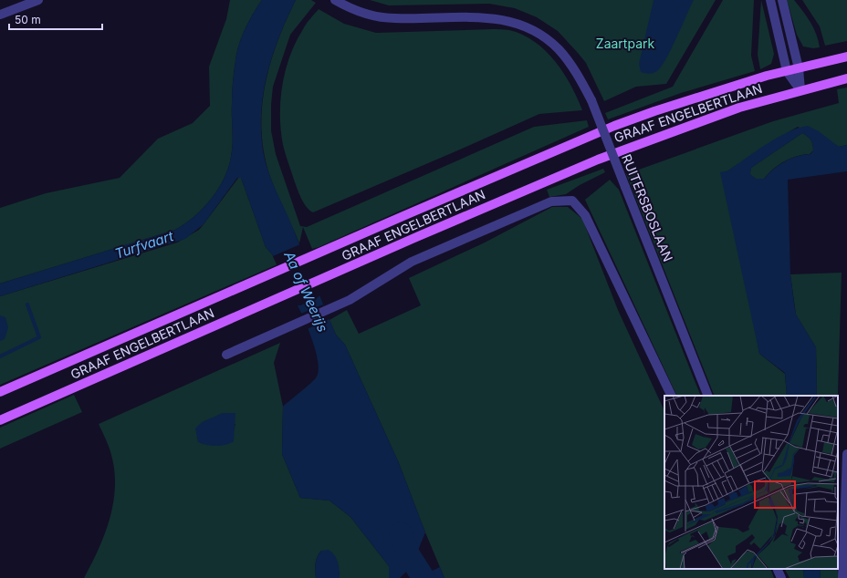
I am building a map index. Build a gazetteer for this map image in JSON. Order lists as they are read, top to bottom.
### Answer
{
  "streets": {
    "main road": ["GRAAF ENGELBERTLAAN"],
    "street": ["RUITERSBOSLAAN"]
  },
  "water": ["Turfvaart", "Aa of Weerijs"],
  "parks": ["Zaartpark"],
  "scale_bar": "50 m"
}
